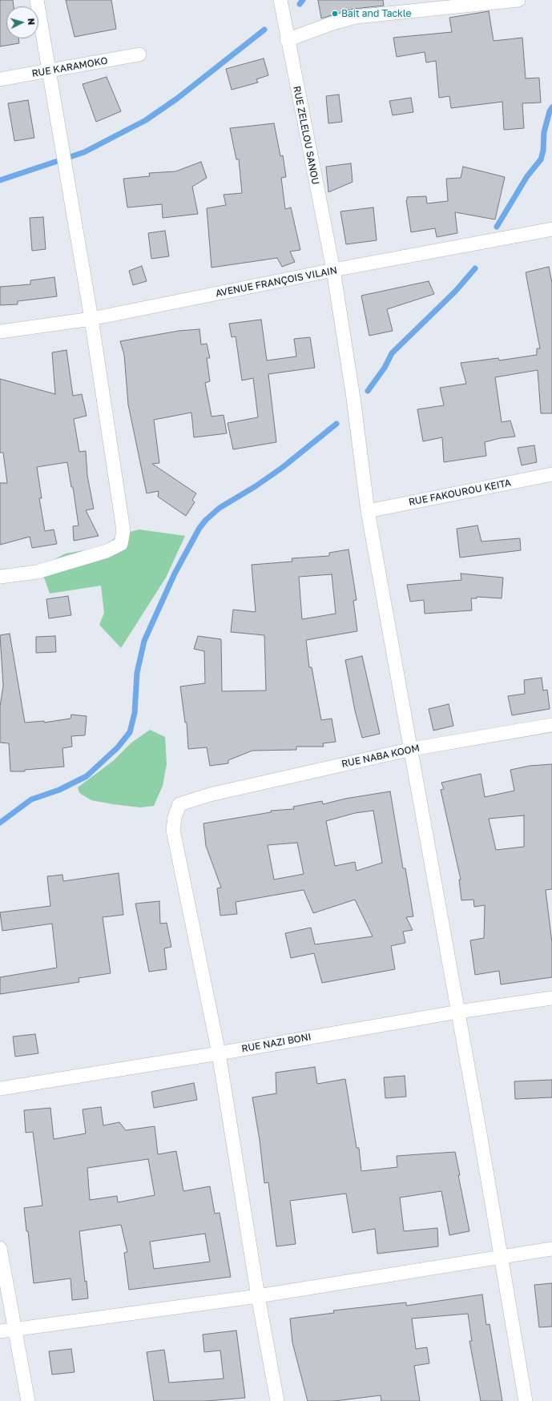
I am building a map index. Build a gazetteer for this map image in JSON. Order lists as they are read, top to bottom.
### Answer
{
  "streets": {
    "street": [
      "RUE KARAMOKO",
      "RUE ZELELOU SANOU",
      "AVENUE FRANÇOIS VILAIN",
      "RUE FAKOUROU KEITA",
      "RUE NABA KOOM",
      "RUE NAZI BONI"
    ]
  },
  "crossings": [
    ["RUE ZELELOU SANOU", "AVENUE FRANÇOIS VILAIN"],
    ["RUE ZELELOU SANOU", "RUE FAKOUROU KEITA"],
    ["RUE ZELELOU SANOU", "RUE NABA KOOM"],
    ["RUE ZELELOU SANOU", "RUE NAZI BONI"],
    ["RUE NABA KOOM", "RUE NAZI BONI"]
  ],
  "places": ["Bait and Tackle"],
  "north": "right"
}
